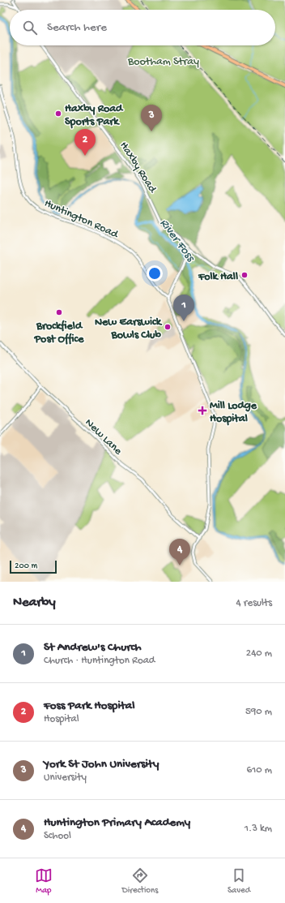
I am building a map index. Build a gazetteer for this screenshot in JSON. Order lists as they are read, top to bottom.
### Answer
{
  "streets": {
    "street": ["Haxby Road", "Huntington Road", "New Lane"]
  },
  "crossings": [
    ["Huntington Road", "New Lane"]
  ],
  "water": ["River Foss"],
  "parks": ["Bootham Stray"],
  "places": {
    "other": [
      "Haxby Road Sports Park",
      "Folk Hall",
      "Brockfield Post Office",
      "New Earswick Bowls Club"
    ],
    "health": ["Mill Lodge Hospital"]
  },
  "scale_bar": "200 m",
  "page": {
    "search": "Search here",
    "pins": [
      "3",
      "2",
      "1",
      "4"
    ],
    "scale": "200 m",
    "heading": ["Nearby", "4 results"],
    "list": [
      {
        "mark": "1",
        "name": "St Andrew's Church",
        "note": "Church · Huntington Road",
        "value": "240 m"
      },
      {
        "mark": "2",
        "name": "Foss Park Hospital",
        "note": "Hospital",
        "value": "590 m"
      },
      {
        "mark": "3",
        "name": "York St John University",
        "note": "University",
        "value": "610 m"
      },
      {
        "mark": "4",
        "name": "Huntington Primary Academy",
        "note": "School",
        "value": "1.3 km"
      }
    ],
    "nav": ["Map", "Directions", "Saved"]
  }
}
